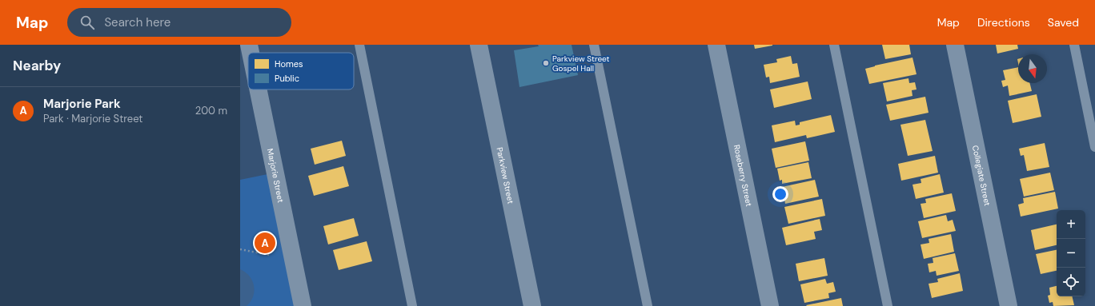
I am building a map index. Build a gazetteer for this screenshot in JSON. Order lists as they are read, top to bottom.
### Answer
{
  "streets": {
    "street": [
      "Marjorie Street",
      "Parkview Street",
      "Roseberry Street",
      "Collegiate Street"
    ]
  },
  "places": ["Parkview Street Gospel Hall"],
  "legend": ["Homes", "Public"],
  "north": "bottom",
  "page": {
    "header": "Map",
    "search": "Search here",
    "nav": ["Map", "Directions", "Saved"],
    "heading": "Nearby",
    "list": [
      {
        "mark": "A",
        "name": "Marjorie Park",
        "note": "Park · Marjorie Street",
        "value": "200 m"
      }
    ],
    "map_buttons": ["+", "−"],
    "pins": "A"
  }
}
